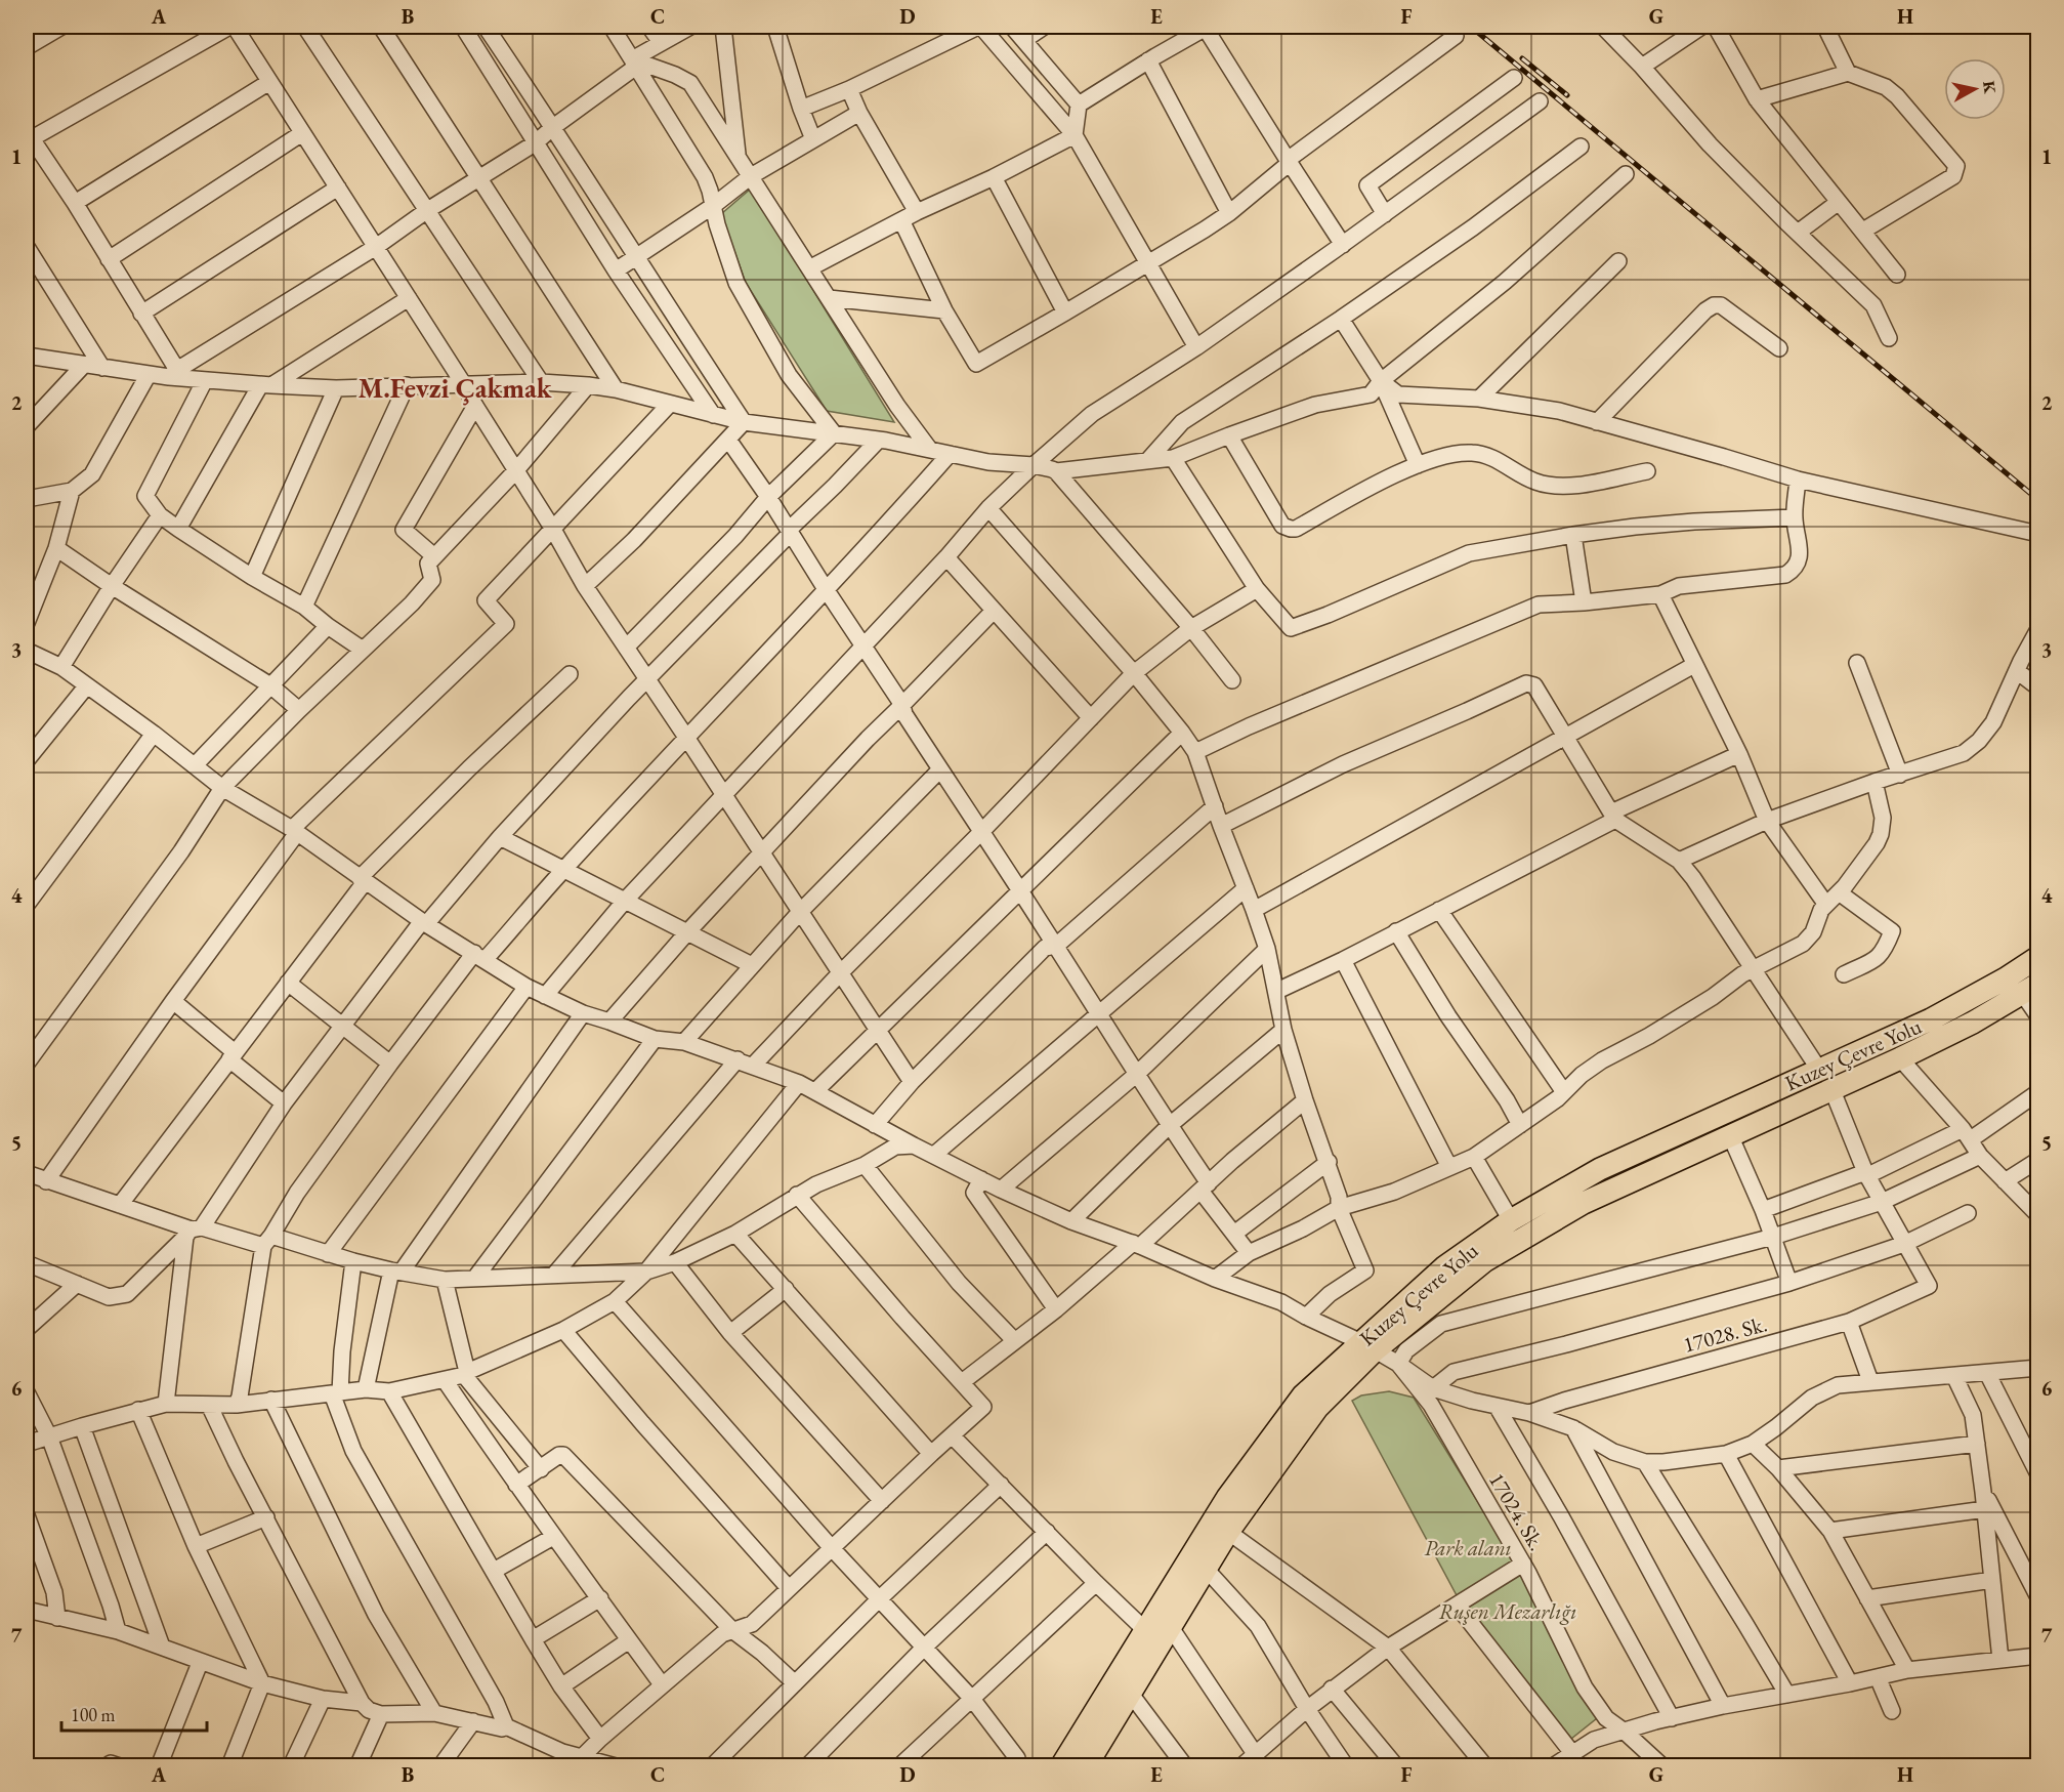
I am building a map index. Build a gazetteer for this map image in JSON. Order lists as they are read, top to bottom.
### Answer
{
  "streets": {
    "highway": ["Kuzey Çevre Yolu"],
    "street": ["17028. Sk.", "17024. Sk."]
  },
  "districts": ["M.Fevzi Çakmak"],
  "parks": ["Park alanı", "Ruşen Mezarlığı"],
  "scale_bar": "100 m",
  "north": "right",
  "grid": {
    "columns": [
      "A",
      "B",
      "C",
      "D",
      "E",
      "F",
      "G",
      "H"
    ],
    "rows": [
      "1",
      "2",
      "3",
      "4",
      "5",
      "6",
      "7"
    ]
  }
}
